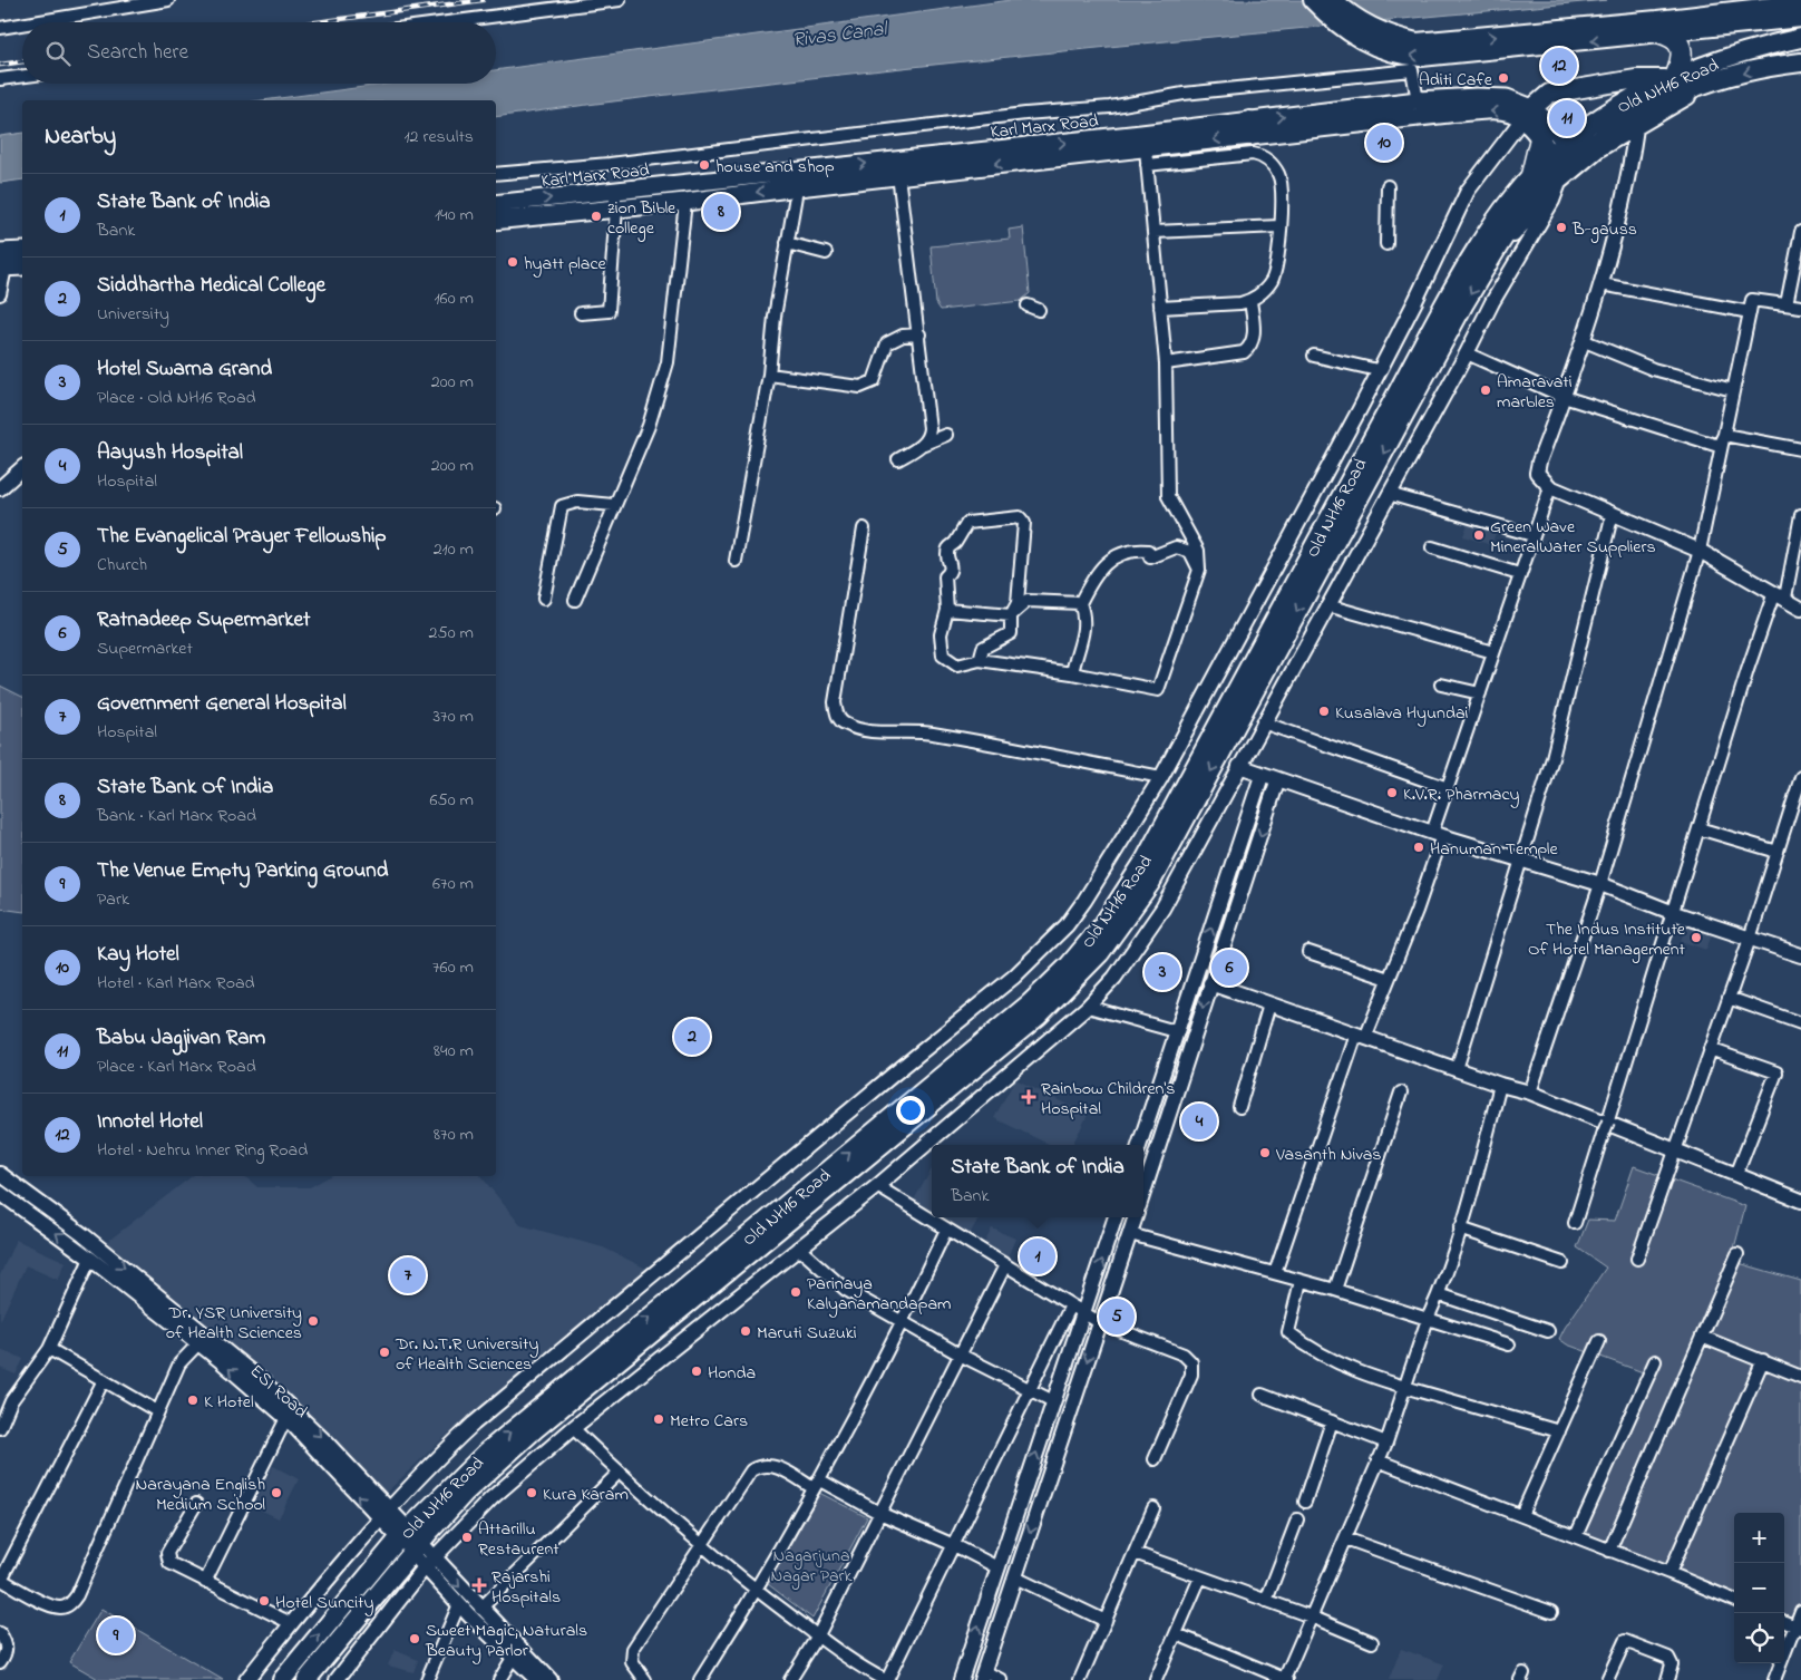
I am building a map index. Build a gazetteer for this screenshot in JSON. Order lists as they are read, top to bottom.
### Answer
{
  "streets": {
    "main road": ["Old NH16 Road", "Karl Marx Road"],
    "street": ["ESI Road"]
  },
  "crossings": [
    ["Old NH16 Road", "Karl Marx Road"],
    ["Old NH16 Road", "ESI Road"]
  ],
  "water": ["Rivas Canal"],
  "parks": ["Nagarjuna Nagar Park"],
  "places": {
    "other": [
      "Aditi Cafe",
      "house and shop",
      "zion Bible college",
      "B-gauss",
      "hyatt place",
      "Amaravati marbles",
      "Green Wave MineralWater Suppliers",
      "Kusalava Hyundai",
      "K.V.R. Pharmacy",
      "Hanuman Temple",
      "The Indus Institute Of Hotel Management",
      "Vasanth Nivas",
      "Parinaya Kalyanamandapam",
      "Dr. YSR University of Health Sciences",
      "Maruti Suzuki",
      "Dr. N.T.R University of Health Sciences",
      "Honda",
      "K Hotel",
      "Metro Cars",
      "Narayana English Medium School",
      "Kura Karam",
      "Attarillu Restaurent",
      "Hotel Suncity",
      "Sweet Magic, Naturals Beauty Parlor"
    ],
    "health": ["Rainbow Children's Hospital", "Rajarshi Hospitals"]
  },
  "page": {
    "search": "Search here",
    "pins": [
      "12",
      "11",
      "10",
      "8",
      "6",
      "3",
      "2",
      "4",
      "1",
      "7",
      "5",
      "9"
    ],
    "heading": ["Nearby", "12 results"],
    "list": [
      {
        "mark": "1",
        "name": "State Bank of India",
        "note": "Bank",
        "value": "140 m"
      },
      {
        "mark": "2",
        "name": "Siddhartha Medical College",
        "note": "University",
        "value": "160 m"
      },
      {
        "mark": "3",
        "name": "Hotel Swarna Grand",
        "note": "Place · Old NH16 Road",
        "value": "200 m"
      },
      {
        "mark": "4",
        "name": "Aayush Hospital",
        "note": "Hospital",
        "value": "200 m"
      },
      {
        "mark": "5",
        "name": "The Evangelical Prayer Fellowship",
        "note": "Church",
        "value": "210 m"
      },
      {
        "mark": "6",
        "name": "Ratnadeep Supermarket",
        "note": "Supermarket",
        "value": "250 m"
      },
      {
        "mark": "7",
        "name": "Government General Hospital",
        "note": "Hospital",
        "value": "370 m"
      },
      {
        "mark": "8",
        "name": "State Bank Of India",
        "note": "Bank · Karl Marx Road",
        "value": "650 m"
      },
      {
        "mark": "9",
        "name": "The Venue Empty Parking Ground",
        "note": "Park",
        "value": "670 m"
      },
      {
        "mark": "10",
        "name": "Kay Hotel",
        "note": "Hotel · Karl Marx Road",
        "value": "760 m"
      },
      {
        "mark": "11",
        "name": "Babu Jagjivan Ram",
        "note": "Place · Karl Marx Road",
        "value": "840 m"
      },
      {
        "mark": "12",
        "name": "Innotel Hotel",
        "note": "Hotel · Nehru Inner Ring Road",
        "value": "870 m"
      }
    ],
    "popup": ["State Bank of India", "Bank"],
    "map_buttons": ["+", "−"]
  }
}
